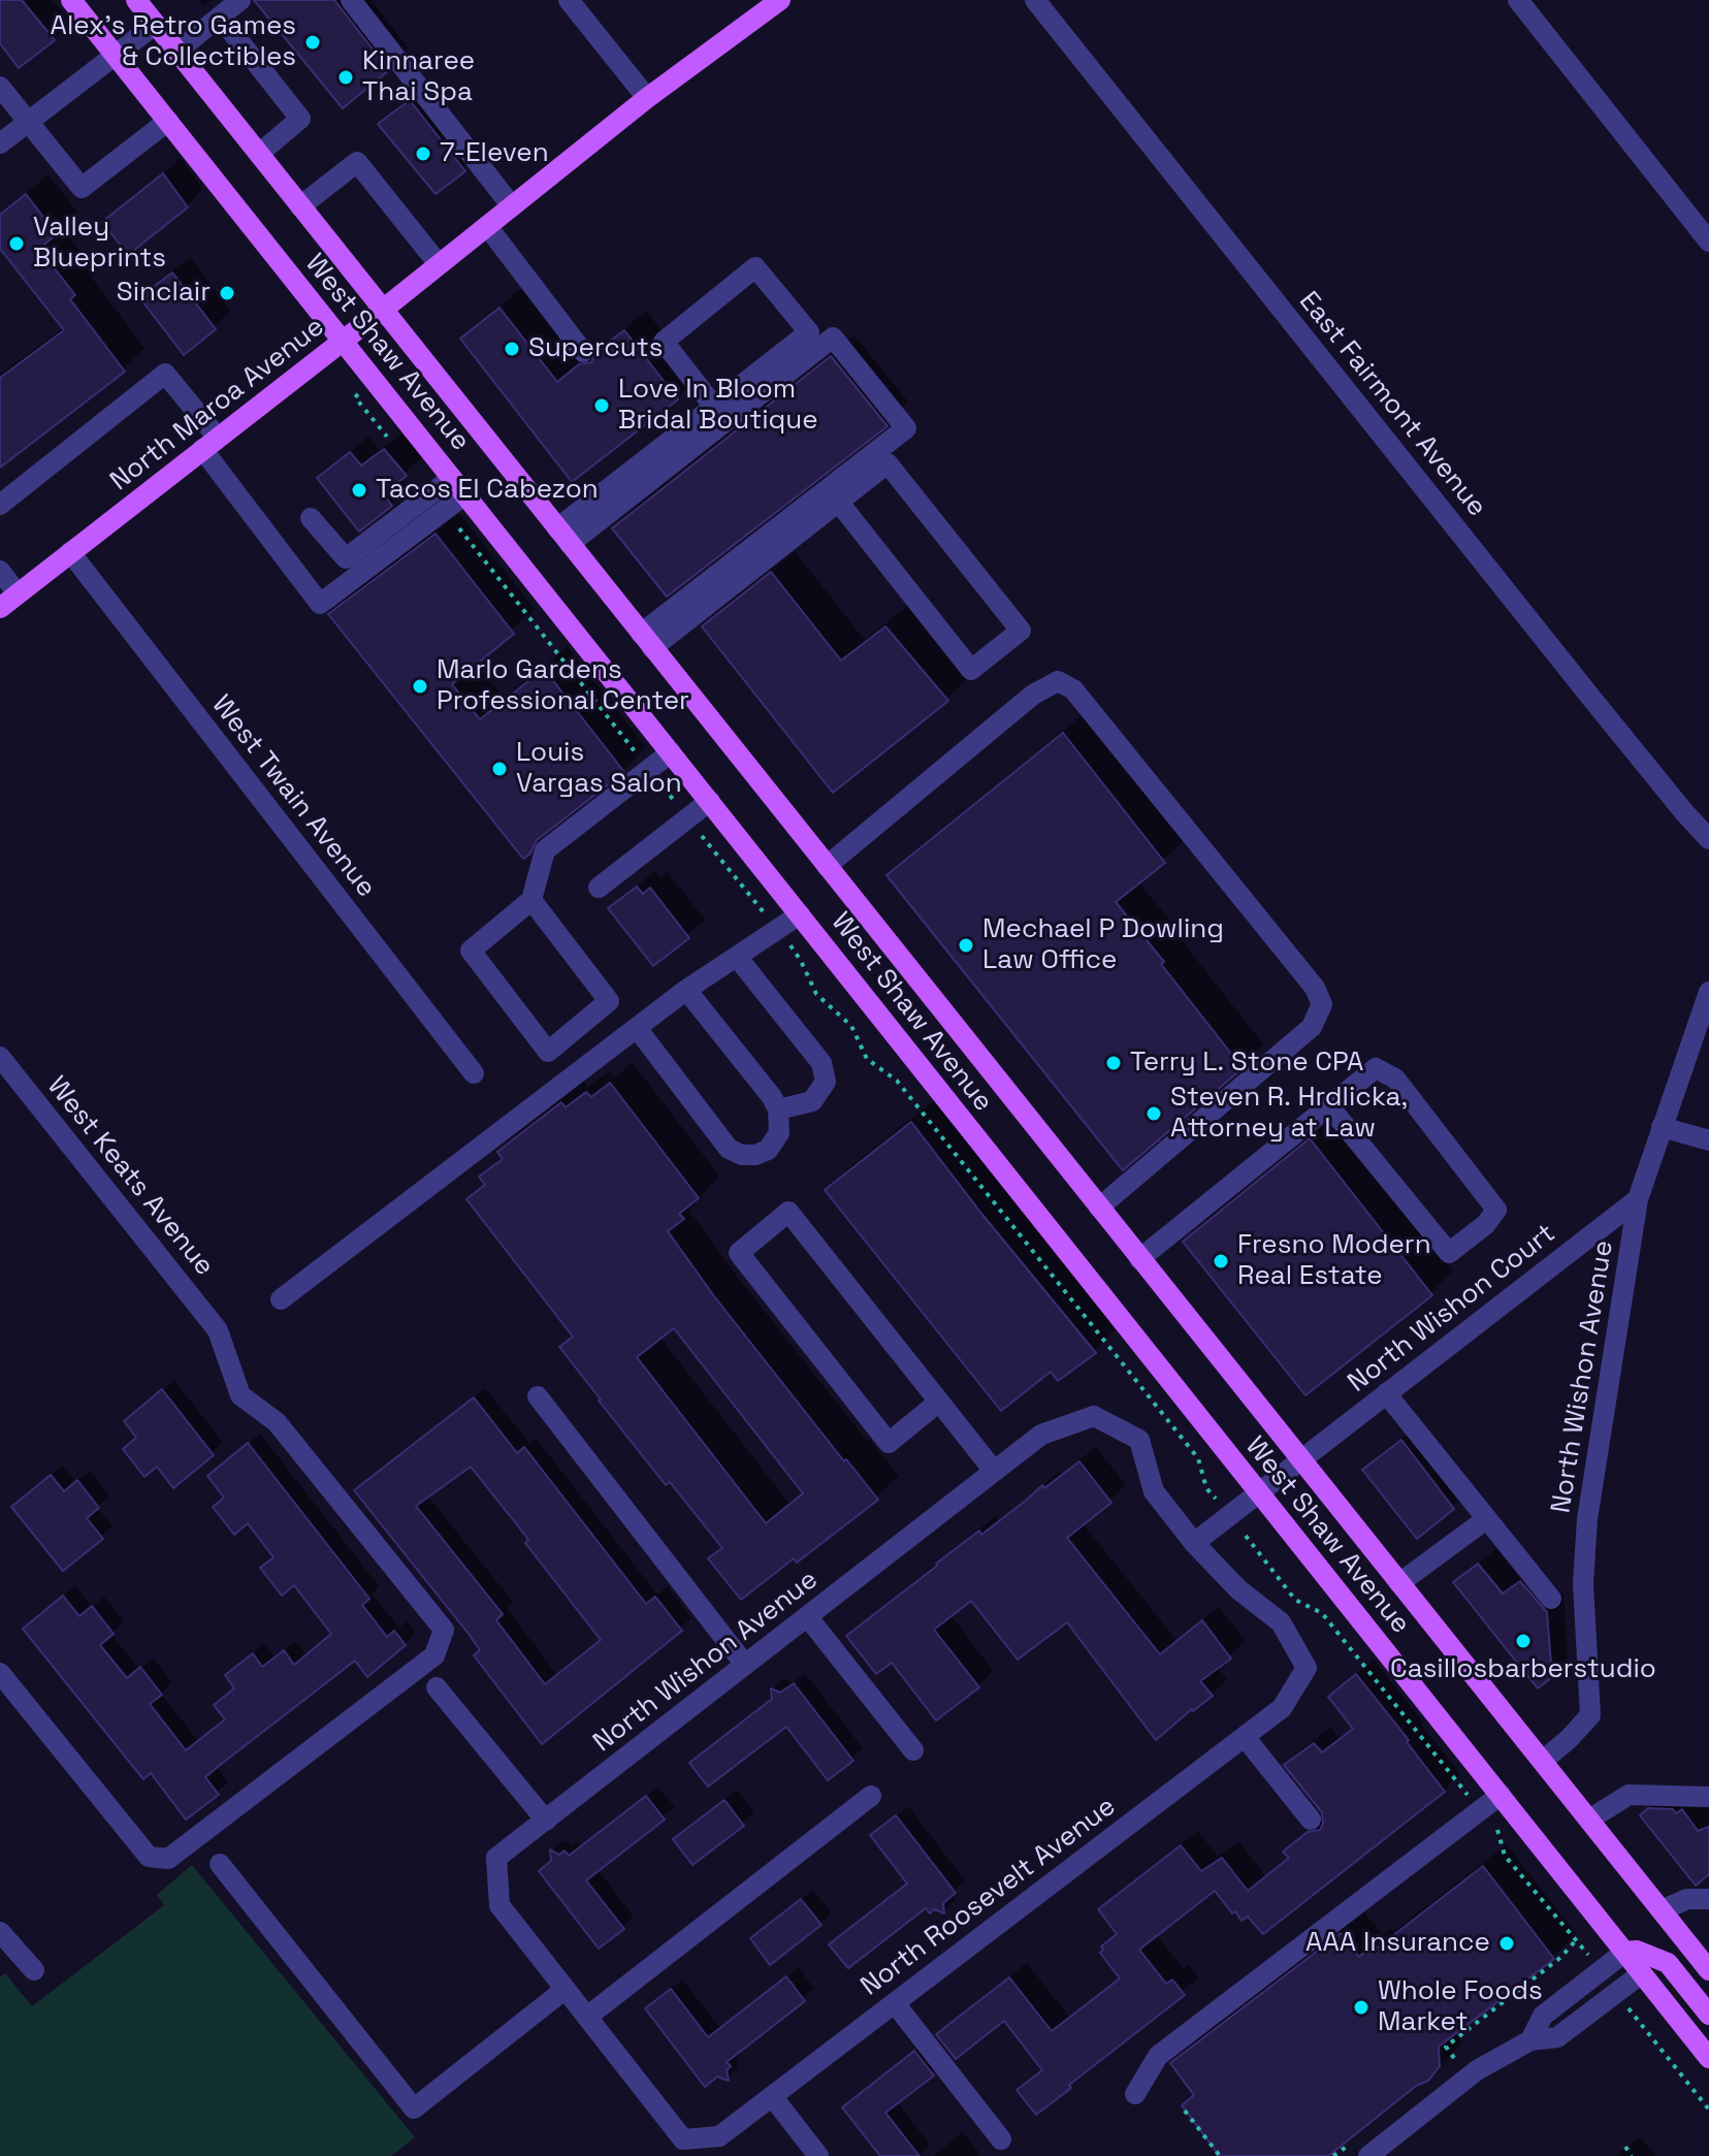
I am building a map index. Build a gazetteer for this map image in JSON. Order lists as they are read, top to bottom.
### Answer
{
  "streets": {
    "main road": ["West Shaw Avenue", "North Maroa Avenue"],
    "street": [
      "East Fairmont Avenue",
      "West Twain Avenue",
      "West Keats Avenue",
      "North Wishon Court",
      "North Wishon Avenue",
      "North Roosevelt Avenue"
    ]
  },
  "crossings": [
    ["West Shaw Avenue", "North Maroa Avenue"],
    ["West Shaw Avenue", "North Wishon Court"],
    ["West Shaw Avenue", "North Wishon Avenue"],
    ["North Maroa Avenue", "West Twain Avenue"],
    ["North Wishon Court", "North Wishon Avenue"],
    ["North Wishon Avenue", "North Roosevelt Avenue"]
  ],
  "places": [
    "Alex's Retro Games & Collectibles",
    "Kinnaree Thai Spa",
    "7-Eleven",
    "Valley Blueprints",
    "Sinclair",
    "Supercuts",
    "Love In Bloom Bridal Boutique",
    "Tacos El Cabezon",
    "Marlo Gardens Professional Center",
    "Louis Vargas Salon",
    "Mechael P Dowling Law Office",
    "Terry L. Stone CPA",
    "Steven R. Hrdlicka, Attorney at Law",
    "Fresno Modern Real Estate",
    "Casillosbarberstudio",
    "AAA Insurance",
    "Whole Foods Market"
  ]
}
